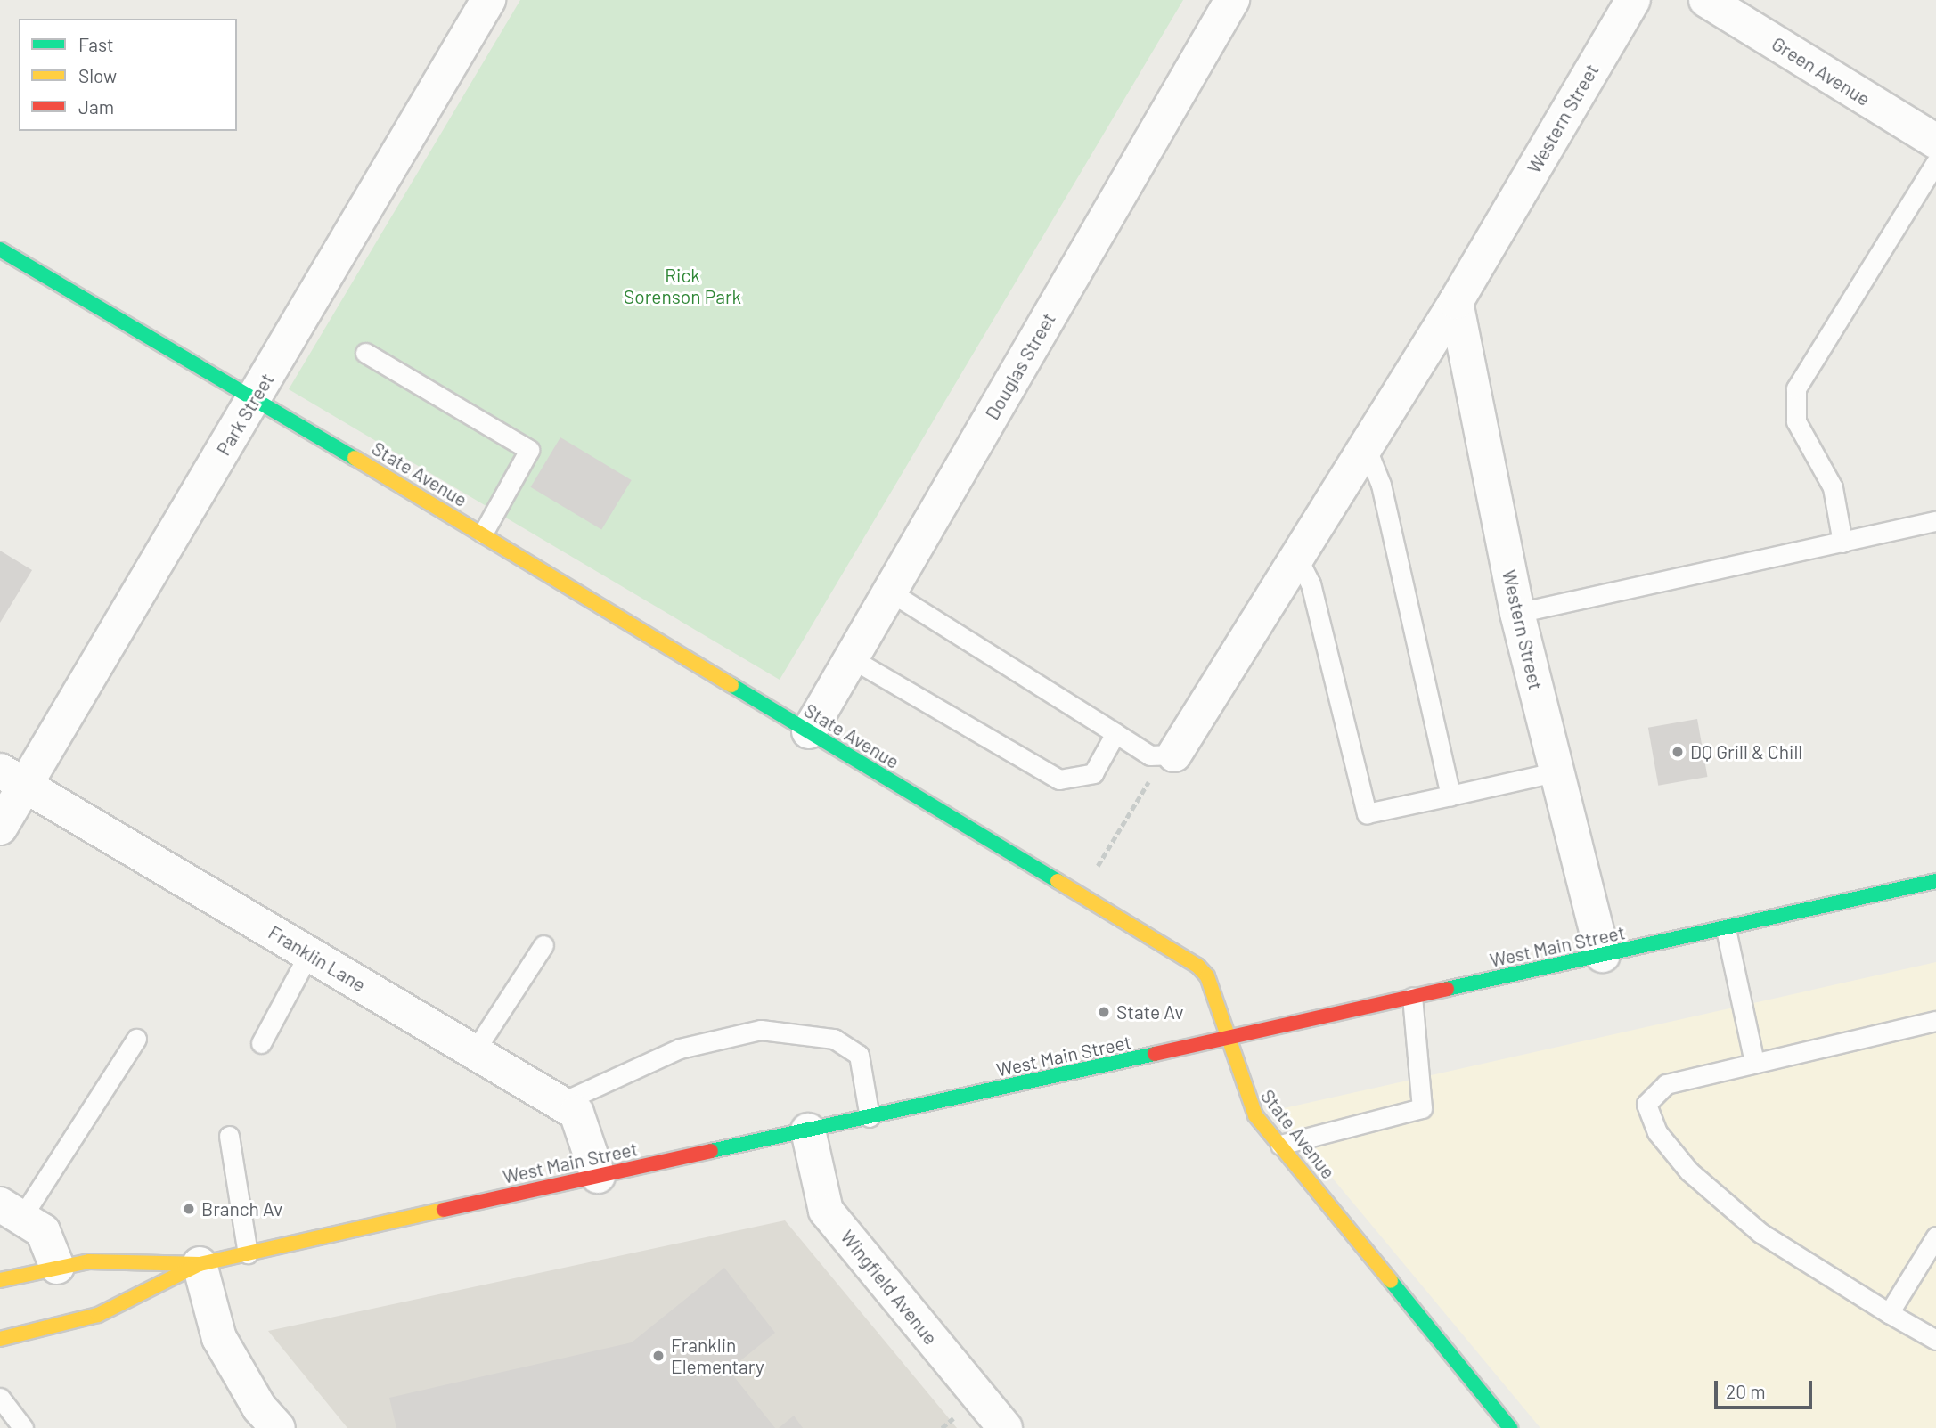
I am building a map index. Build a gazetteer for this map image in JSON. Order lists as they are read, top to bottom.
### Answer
{
  "streets": {
    "main road": ["State Avenue", "West Main Street"],
    "street": [
      "Green Avenue",
      "Western Street",
      "Douglas Street",
      "Park Street",
      "Franklin Lane",
      "Wingfield Avenue"
    ]
  },
  "crossings": [
    ["Western Street", "West Main Street"],
    ["Douglas Street", "State Avenue"],
    ["Park Street", "State Avenue"],
    ["Park Street", "Franklin Lane"],
    ["State Avenue", "West Main Street"],
    ["West Main Street", "Franklin Lane"],
    ["West Main Street", "Wingfield Avenue"]
  ],
  "parks": ["Rick Sorenson Park"],
  "places": [
    "DQ Grill & Chill",
    "State Av",
    "Branch Av",
    "Franklin Elementary"
  ],
  "legend": ["Fast", "Slow", "Jam"],
  "scale_bar": "20 m"
}
